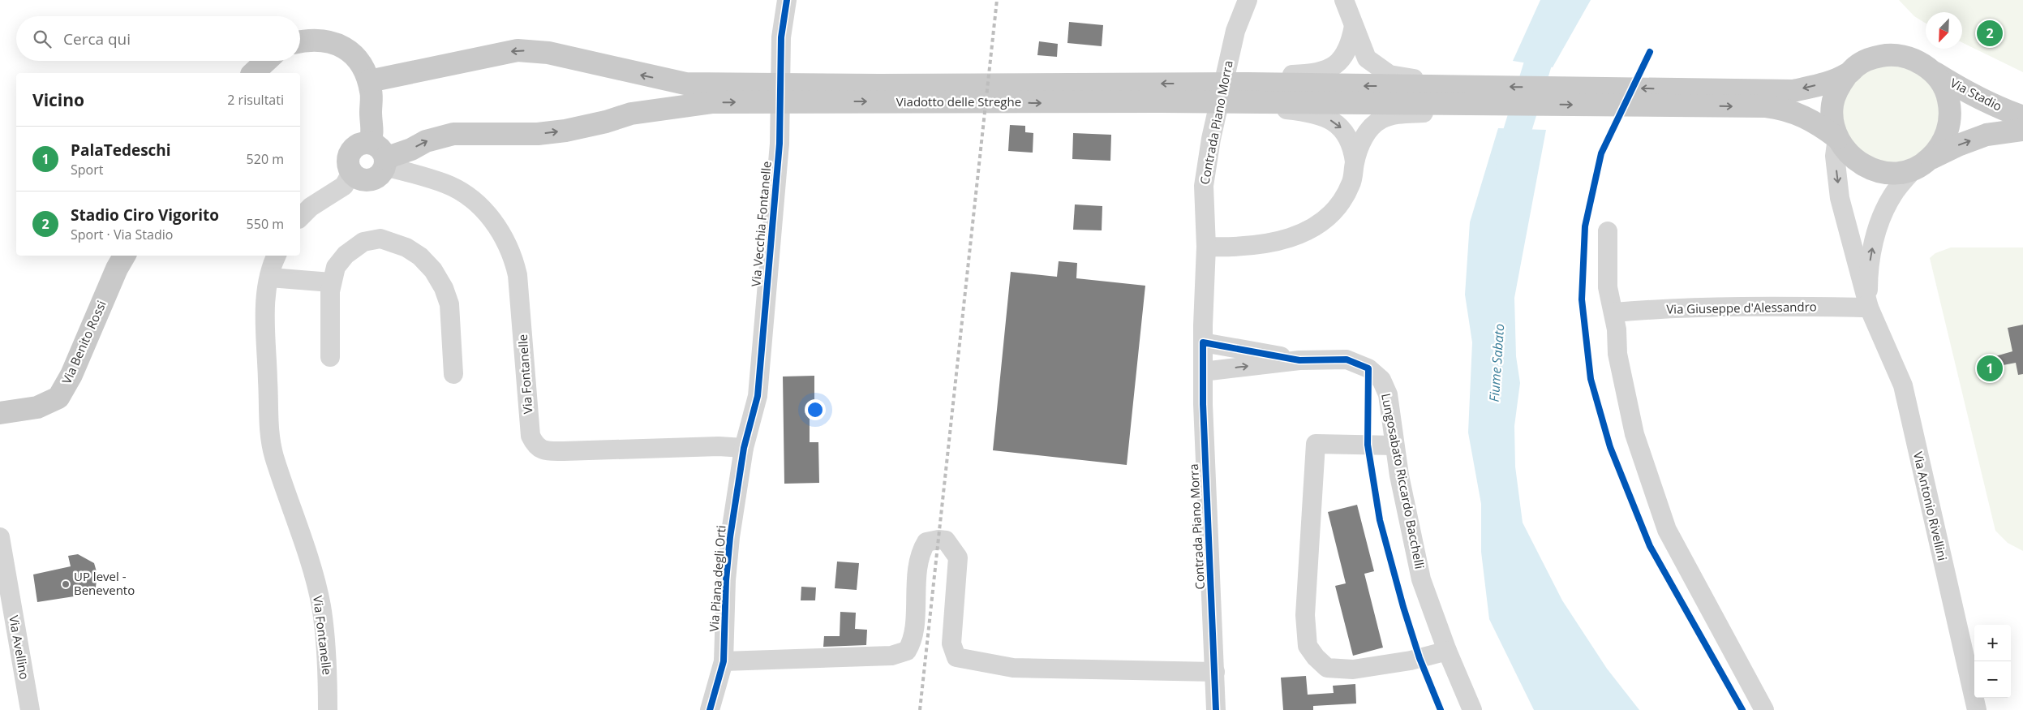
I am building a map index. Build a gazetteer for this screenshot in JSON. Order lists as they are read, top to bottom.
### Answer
{
  "streets": {
    "main road": ["Via Stadio", "Viadotto delle Streghe", "Via Benito Rossi"],
    "street": [
      "Contrada Piano Morra",
      "Via Vecchia Fontanelle",
      "Via Giuseppe d'Alessandro",
      "Via Fontanelle",
      "Lungosabato Riccardo Bacchelli",
      "Via Antonio Rivellini",
      "Via Piana degli Orti",
      "Via Avellino"
    ]
  },
  "crossings": [
    ["Via Stadio", "Via Antonio Rivellini"],
    ["Contrada Piano Morra", "Lungosabato Riccardo Bacchelli"],
    ["Via Vecchia Fontanelle", "Via Fontanelle"],
    ["Via Vecchia Fontanelle", "Via Piana degli Orti"],
    ["Via Giuseppe d'Alessandro", "Via Antonio Rivellini"],
    ["Via Fontanelle", "Via Piana degli Orti"]
  ],
  "water": ["Fiume Sabato"],
  "places": ["UP level - Benevento"],
  "north": "bottom left",
  "page": {
    "search": "Cerca qui",
    "pins": ["2", "1"],
    "heading": ["Vicino", "2 risultati"],
    "list": [
      {
        "mark": "1",
        "name": "PalaTedeschi",
        "note": "Sport",
        "value": "520 m"
      },
      {
        "mark": "2",
        "name": "Stadio Ciro Vigorito",
        "note": "Sport · Via Stadio",
        "value": "550 m"
      }
    ],
    "map_buttons": ["+", "−"]
  }
}
